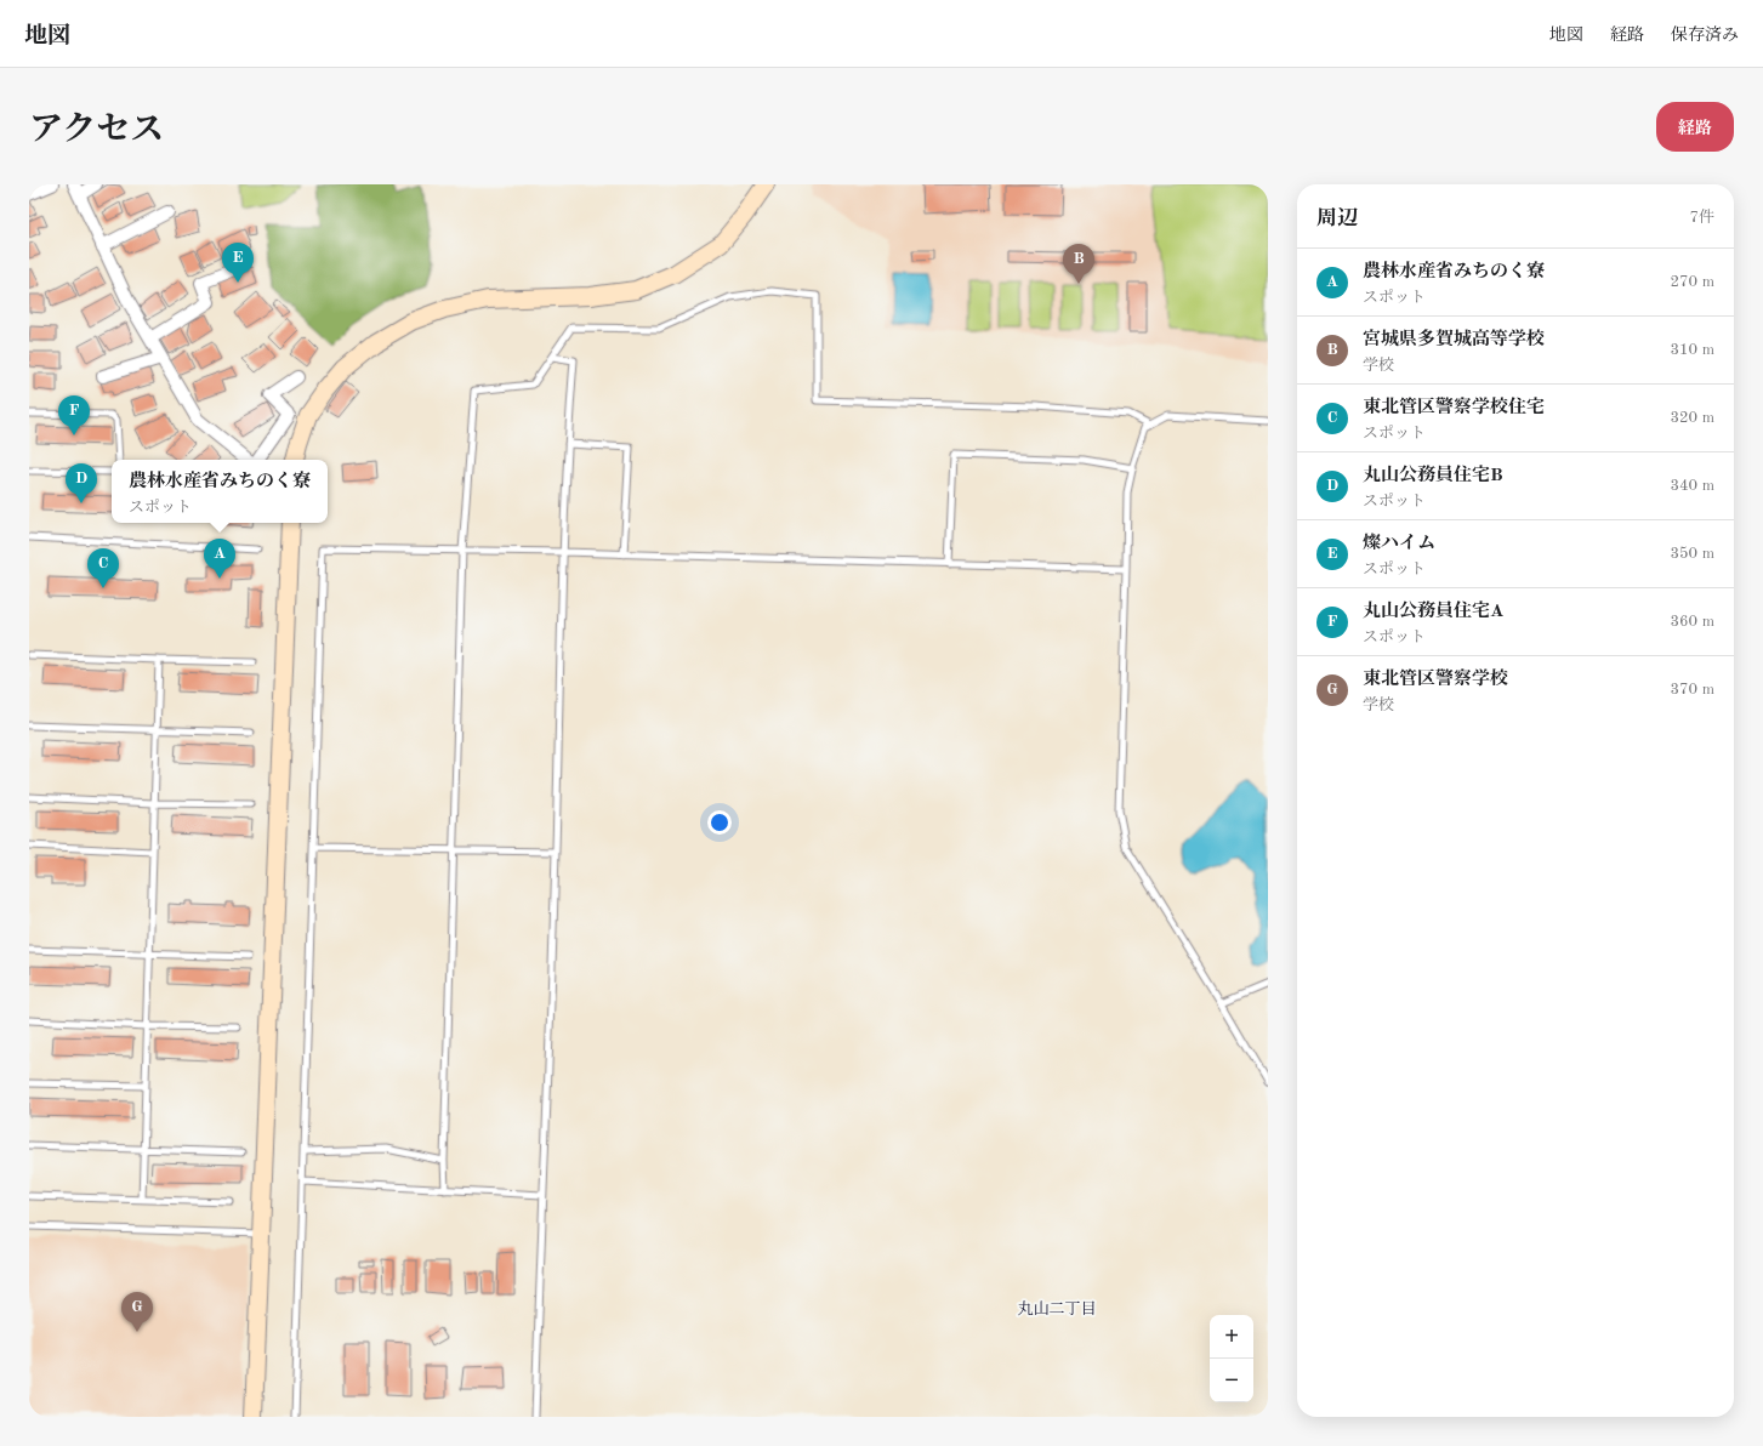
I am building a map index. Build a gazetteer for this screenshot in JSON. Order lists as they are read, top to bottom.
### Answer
{
  "districts": ["丸山二丁目"],
  "page": {
    "header": "地図",
    "nav": ["地図", "経路", "保存済み"],
    "title": "アクセス",
    "buttons": "経路",
    "heading": ["周辺", "7件"],
    "pins": [
      "E",
      "B",
      "F",
      "D",
      "A",
      "C",
      "G"
    ],
    "list": [
      {
        "mark": "A",
        "name": "農林水産省みちのく寮",
        "note": "スポット",
        "value": "270 m"
      },
      {
        "mark": "B",
        "name": "宮城県多賀城高等学校",
        "note": "学校",
        "value": "310 m"
      },
      {
        "mark": "C",
        "name": "東北管区警察学校住宅",
        "note": "スポット",
        "value": "320 m"
      },
      {
        "mark": "D",
        "name": "丸山公務員住宅B",
        "note": "スポット",
        "value": "340 m"
      },
      {
        "mark": "E",
        "name": "燦ハイム",
        "note": "スポット",
        "value": "350 m"
      },
      {
        "mark": "F",
        "name": "丸山公務員住宅A",
        "note": "スポット",
        "value": "360 m"
      },
      {
        "mark": "G",
        "name": "東北管区警察学校",
        "note": "学校",
        "value": "370 m"
      }
    ],
    "popup": ["農林水産省みちのく寮", "スポット"],
    "map_buttons": ["+", "−"]
  }
}
